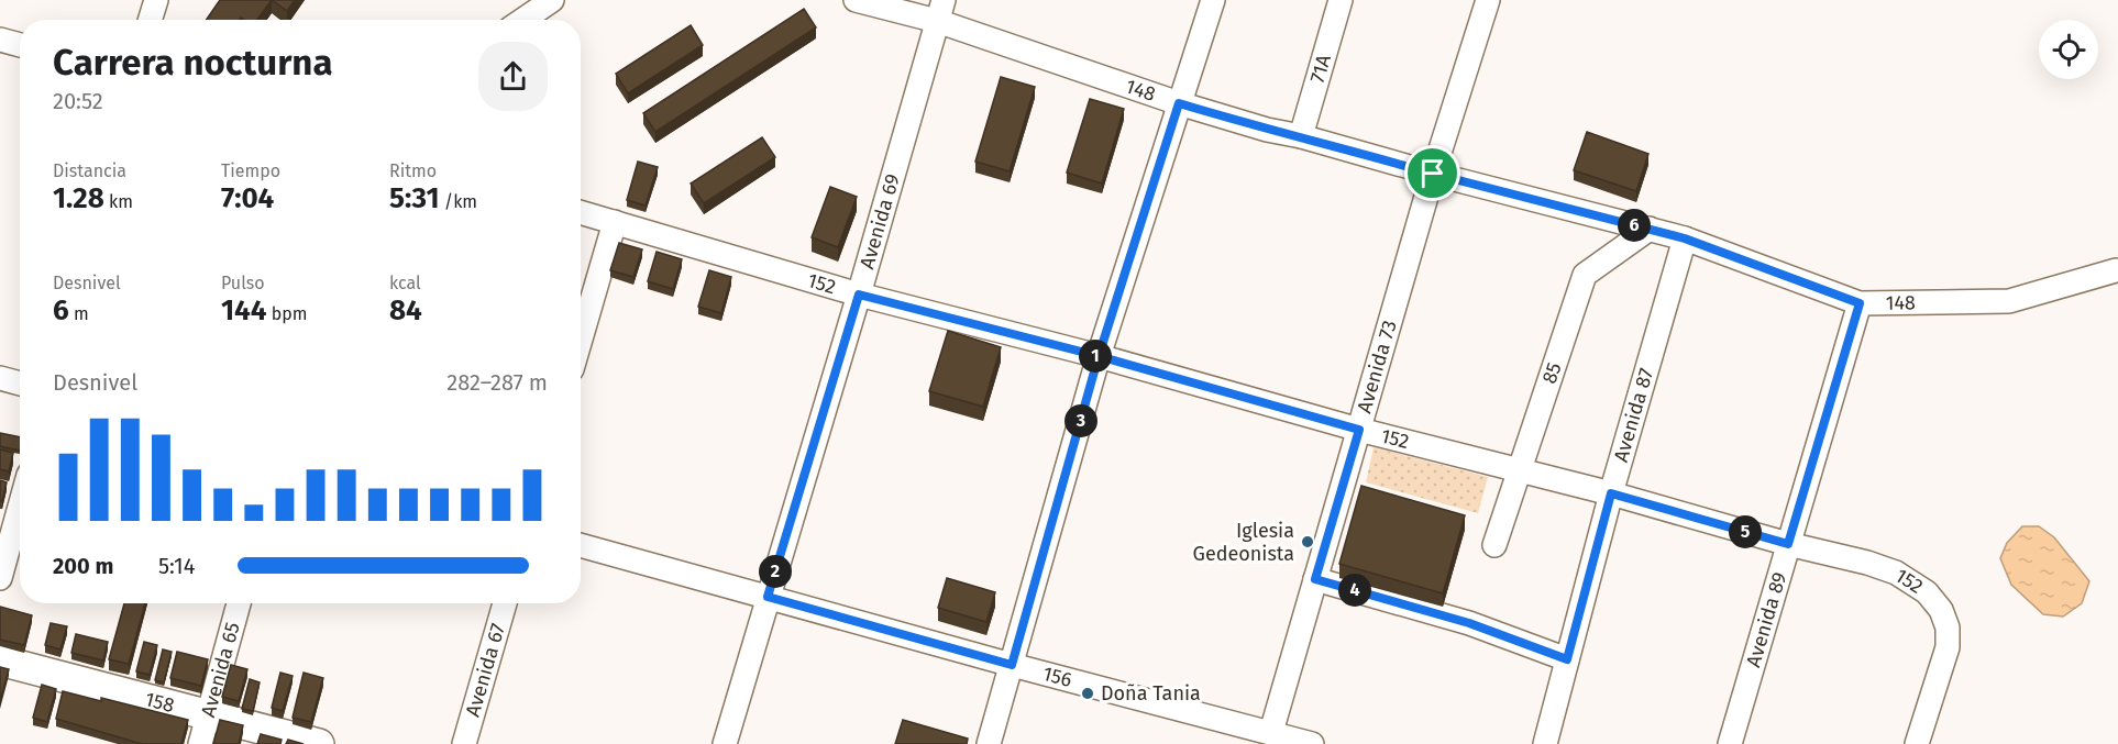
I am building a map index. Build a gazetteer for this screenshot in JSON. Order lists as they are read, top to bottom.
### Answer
{
  "streets": {
    "main road": ["158"],
    "street": [
      "71A",
      "148",
      "Avenida 69",
      "152",
      "Avenida 73",
      "85",
      "Avenida 87",
      "Avenida 89",
      "Avenida 65",
      "Avenida 67",
      "156"
    ]
  },
  "crossings": [
    ["71A", "148"],
    ["148", "Avenida 69"],
    ["148", "Avenida 73"],
    ["148", "85"],
    ["148", "Avenida 87"],
    ["148", "Avenida 89"],
    ["Avenida 69", "152"],
    ["Avenida 69", "156"],
    ["152", "Avenida 73"],
    ["152", "85"],
    ["152", "Avenida 87"],
    ["152", "Avenida 89"],
    ["Avenida 73", "156"],
    ["Avenida 65", "158"]
  ],
  "places": ["Iglesia Gedeonista", "Doña Tania"],
  "page": {
    "heading": ["Carrera nocturna", "20:52"],
    "stats": [
      ["Distancia", "1.28 km"],
      ["Tiempo", "7:04"],
      ["Ritmo", "5:31 /km"],
      ["Desnivel", "6 m"],
      ["Pulso", "144 bpm"],
      ["kcal", "84"]
    ],
    "pins": [
      "6",
      "1",
      "3",
      "5",
      "2",
      "4"
    ],
    "chart": ["Desnivel", "282–287 m"],
    "list": [
      {
        "name": "200 m",
        "note": "5:14"
      }
    ]
  }
}
